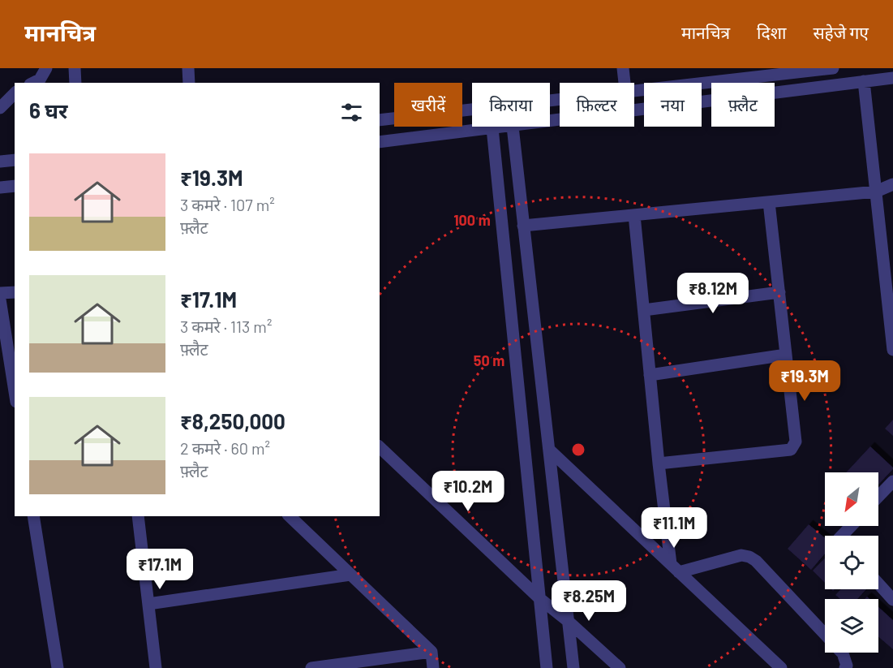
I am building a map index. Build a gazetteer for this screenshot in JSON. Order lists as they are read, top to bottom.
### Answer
{
  "north": "bottom left",
  "page": {
    "header": "मानचित्र",
    "nav": ["मानचित्र", "दिशा", "सहेजे गए"],
    "chip": [
      "खरीदें",
      "किराया",
      "फ़िल्टर",
      "नया",
      "फ़्लैट"
    ],
    "heading": "6 घर",
    "list": [
      {
        "name": "₹19.3M",
        "note": "3 कमरे · 107 m² · फ़्लैट"
      },
      {
        "name": "₹17.1M",
        "note": "3 कमरे · 113 m² · फ़्लैट"
      },
      {
        "name": "₹8,250,000",
        "note": "2 कमरे · 60 m² · फ़्लैट"
      }
    ],
    "price": [
      "₹8.12M",
      "₹19.3M",
      "₹10.2M",
      "₹11.1M",
      "₹17.1M",
      "₹8.25M"
    ]
  },
  "rings": ["100 m", "50 m"]
}
